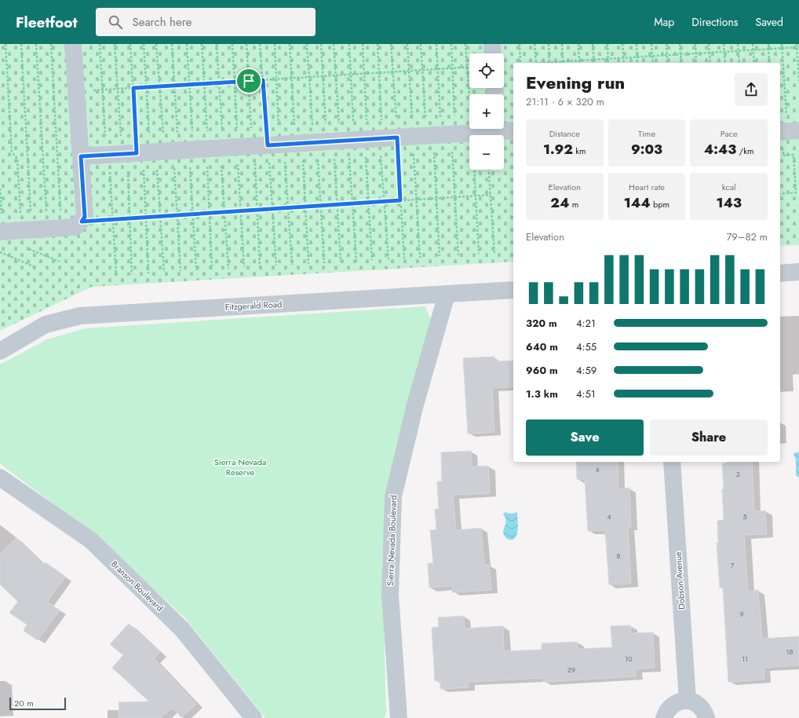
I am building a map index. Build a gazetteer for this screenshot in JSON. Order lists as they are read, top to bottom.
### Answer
{
  "streets": {
    "street": [
      "Fitzgerald Road",
      "Sierra Nevada Boulevard",
      "Dobson Avenue",
      "Branson Boulevard"
    ]
  },
  "crossings": [
    ["Fitzgerald Road", "Sierra Nevada Boulevard"]
  ],
  "parks": ["Sierra Nevada Reserve"],
  "house_numbers": [
    "4",
    "3",
    "4",
    "5",
    "8",
    "7",
    "9",
    "18",
    "10",
    "11",
    "29"
  ],
  "scale_bar": "20 m",
  "page": {
    "header": "Fleetfoot",
    "search": "Search here",
    "nav": ["Map", "Directions", "Saved"],
    "map_buttons": ["+", "−"],
    "heading": ["Evening run", "21:11 · 6 × 320 m"],
    "stats": [
      ["Distance", "1.92 km"],
      ["Time", "9:03"],
      ["Pace", "4:43 /km"],
      ["Elevation", "24 m"],
      ["Heart rate", "144 bpm"],
      ["kcal", "143"]
    ],
    "chart": ["Elevation", "79–82 m"],
    "list": [
      {
        "name": "320 m",
        "note": "4:21"
      },
      {
        "name": "640 m",
        "note": "4:55"
      },
      {
        "name": "960 m",
        "note": "4:59"
      },
      {
        "name": "1.3 km",
        "note": "4:51"
      }
    ],
    "buttons": ["Save", "Share"],
    "scale": "20 m"
  }
}
